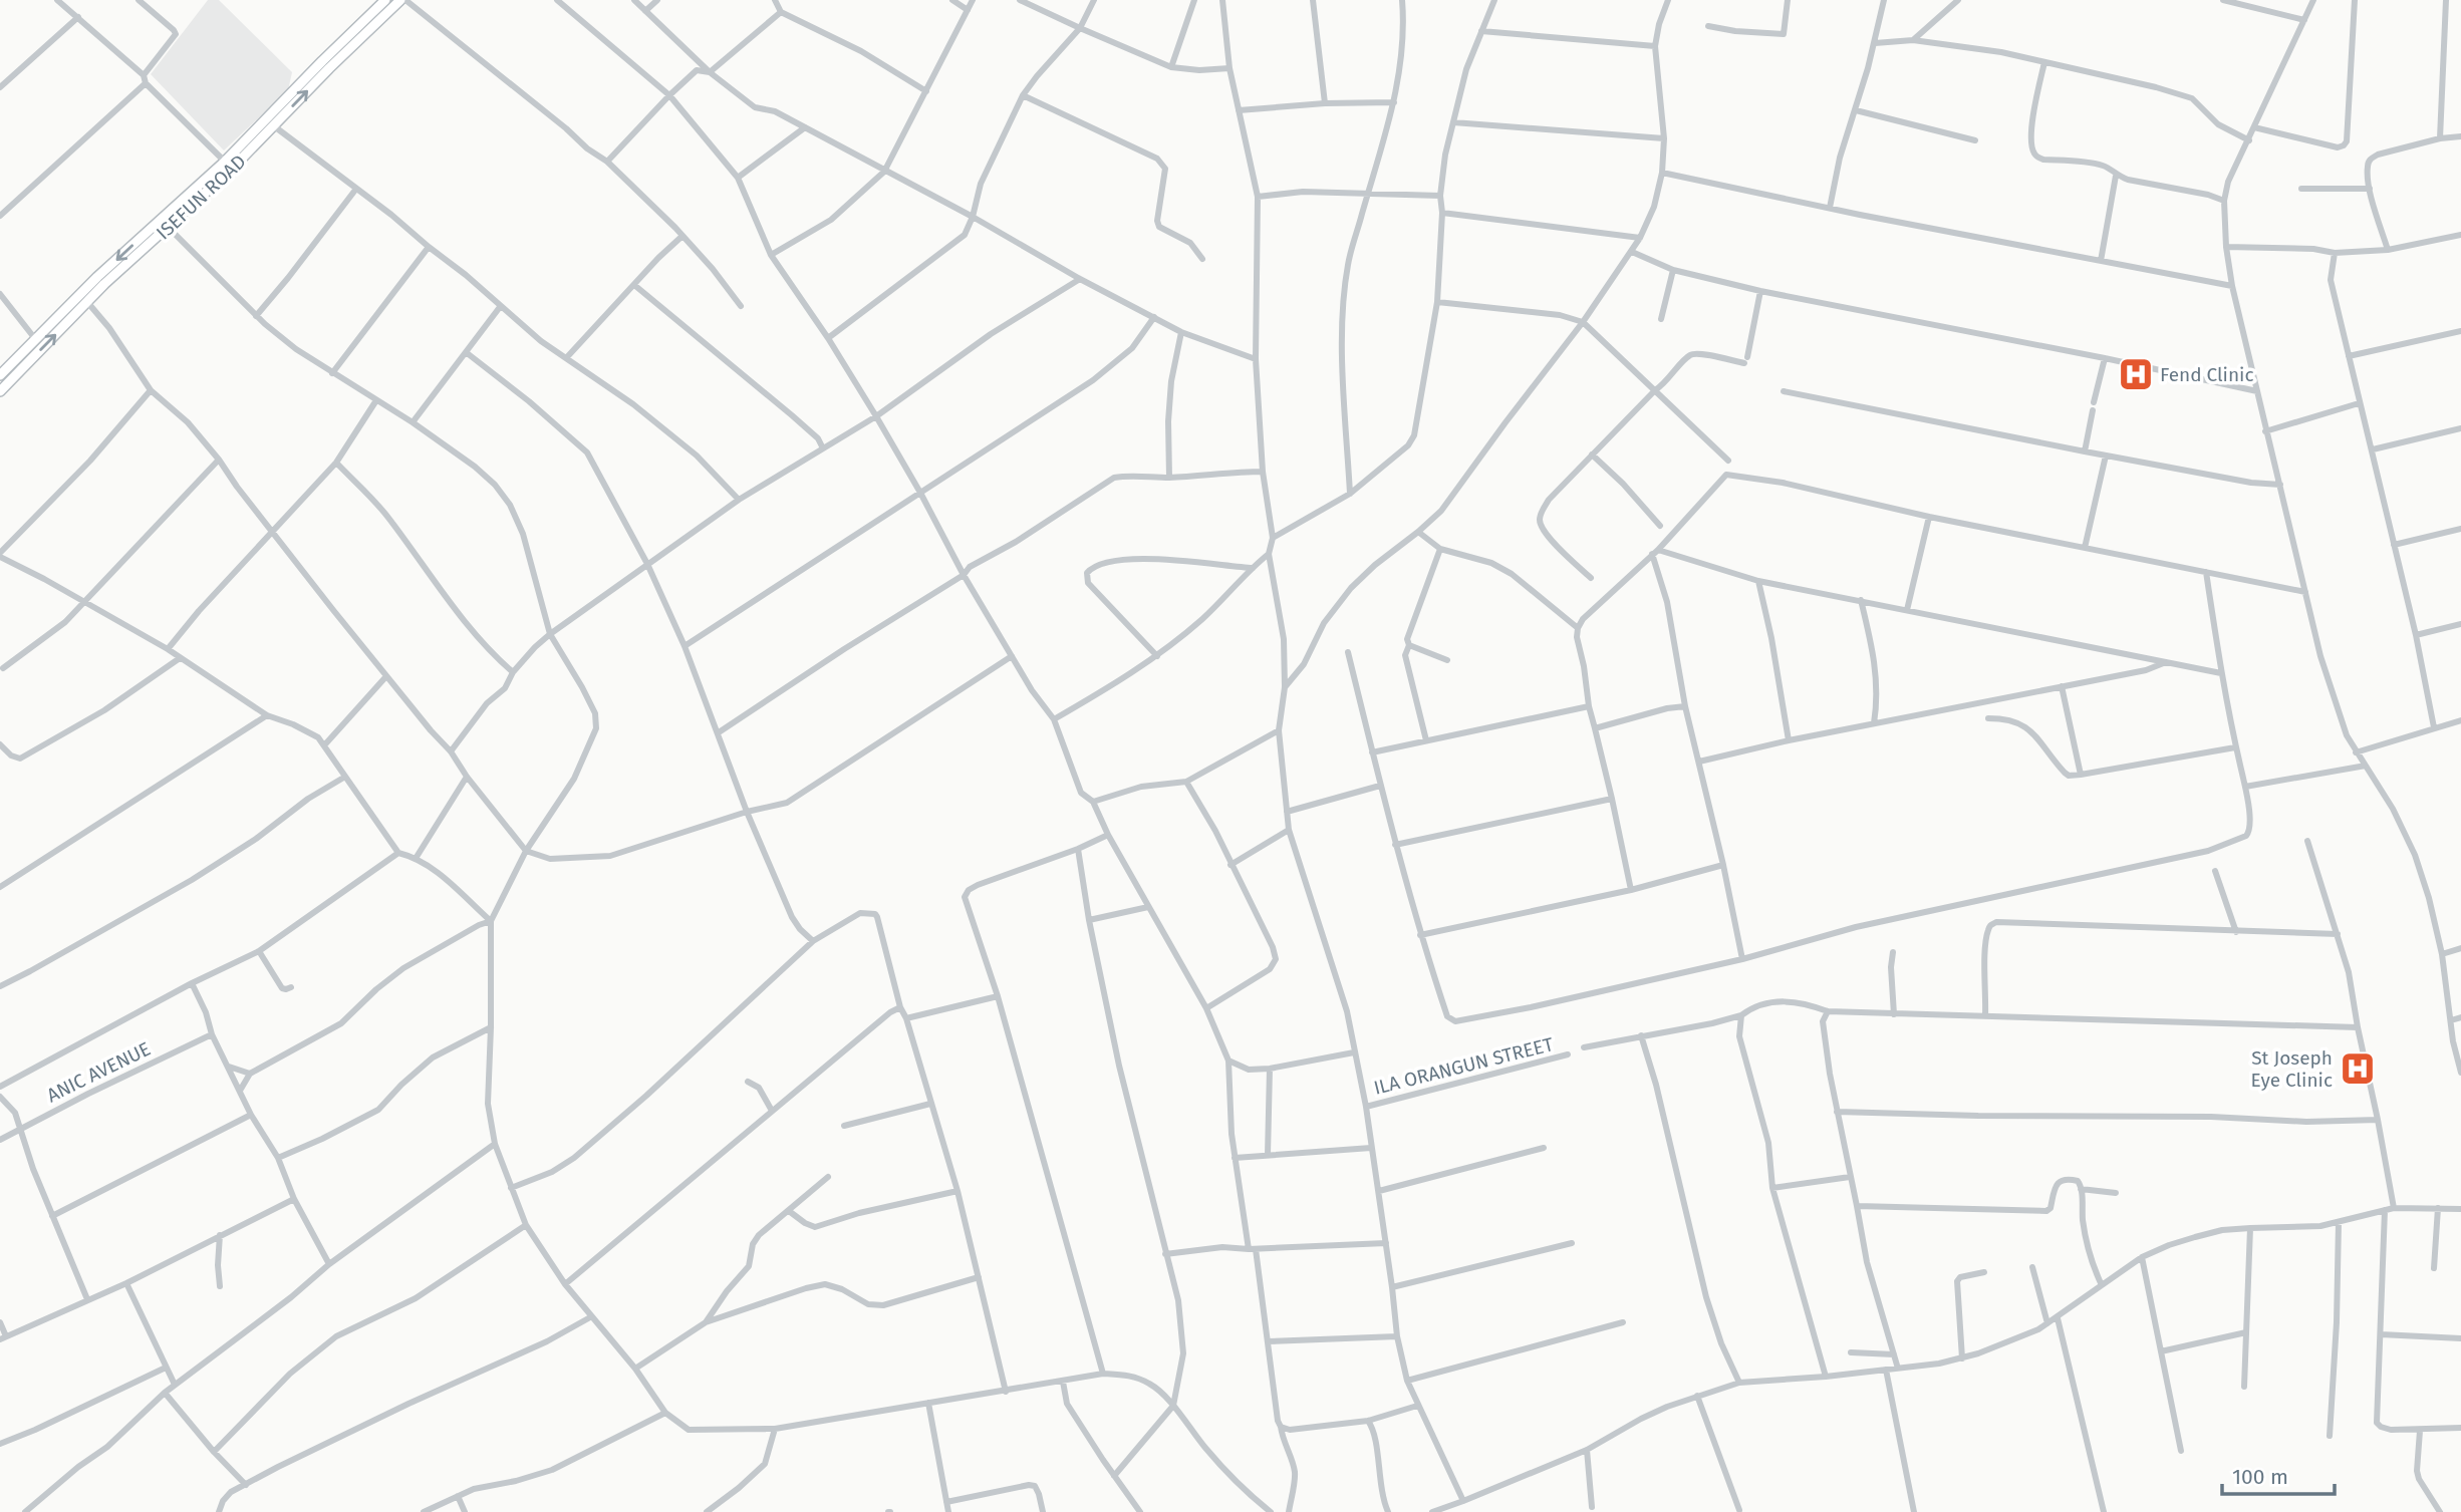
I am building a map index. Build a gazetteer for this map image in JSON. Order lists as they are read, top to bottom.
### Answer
{
  "streets": {
    "street": ["ISEFUN ROAD", "ILA ORANGUN STREET", "ANIC AVENUE"]
  },
  "places": {
    "hospital": ["Fend Clinic", "St Joseph Eye Clinic"]
  },
  "scale_bar": "100 m"
}
